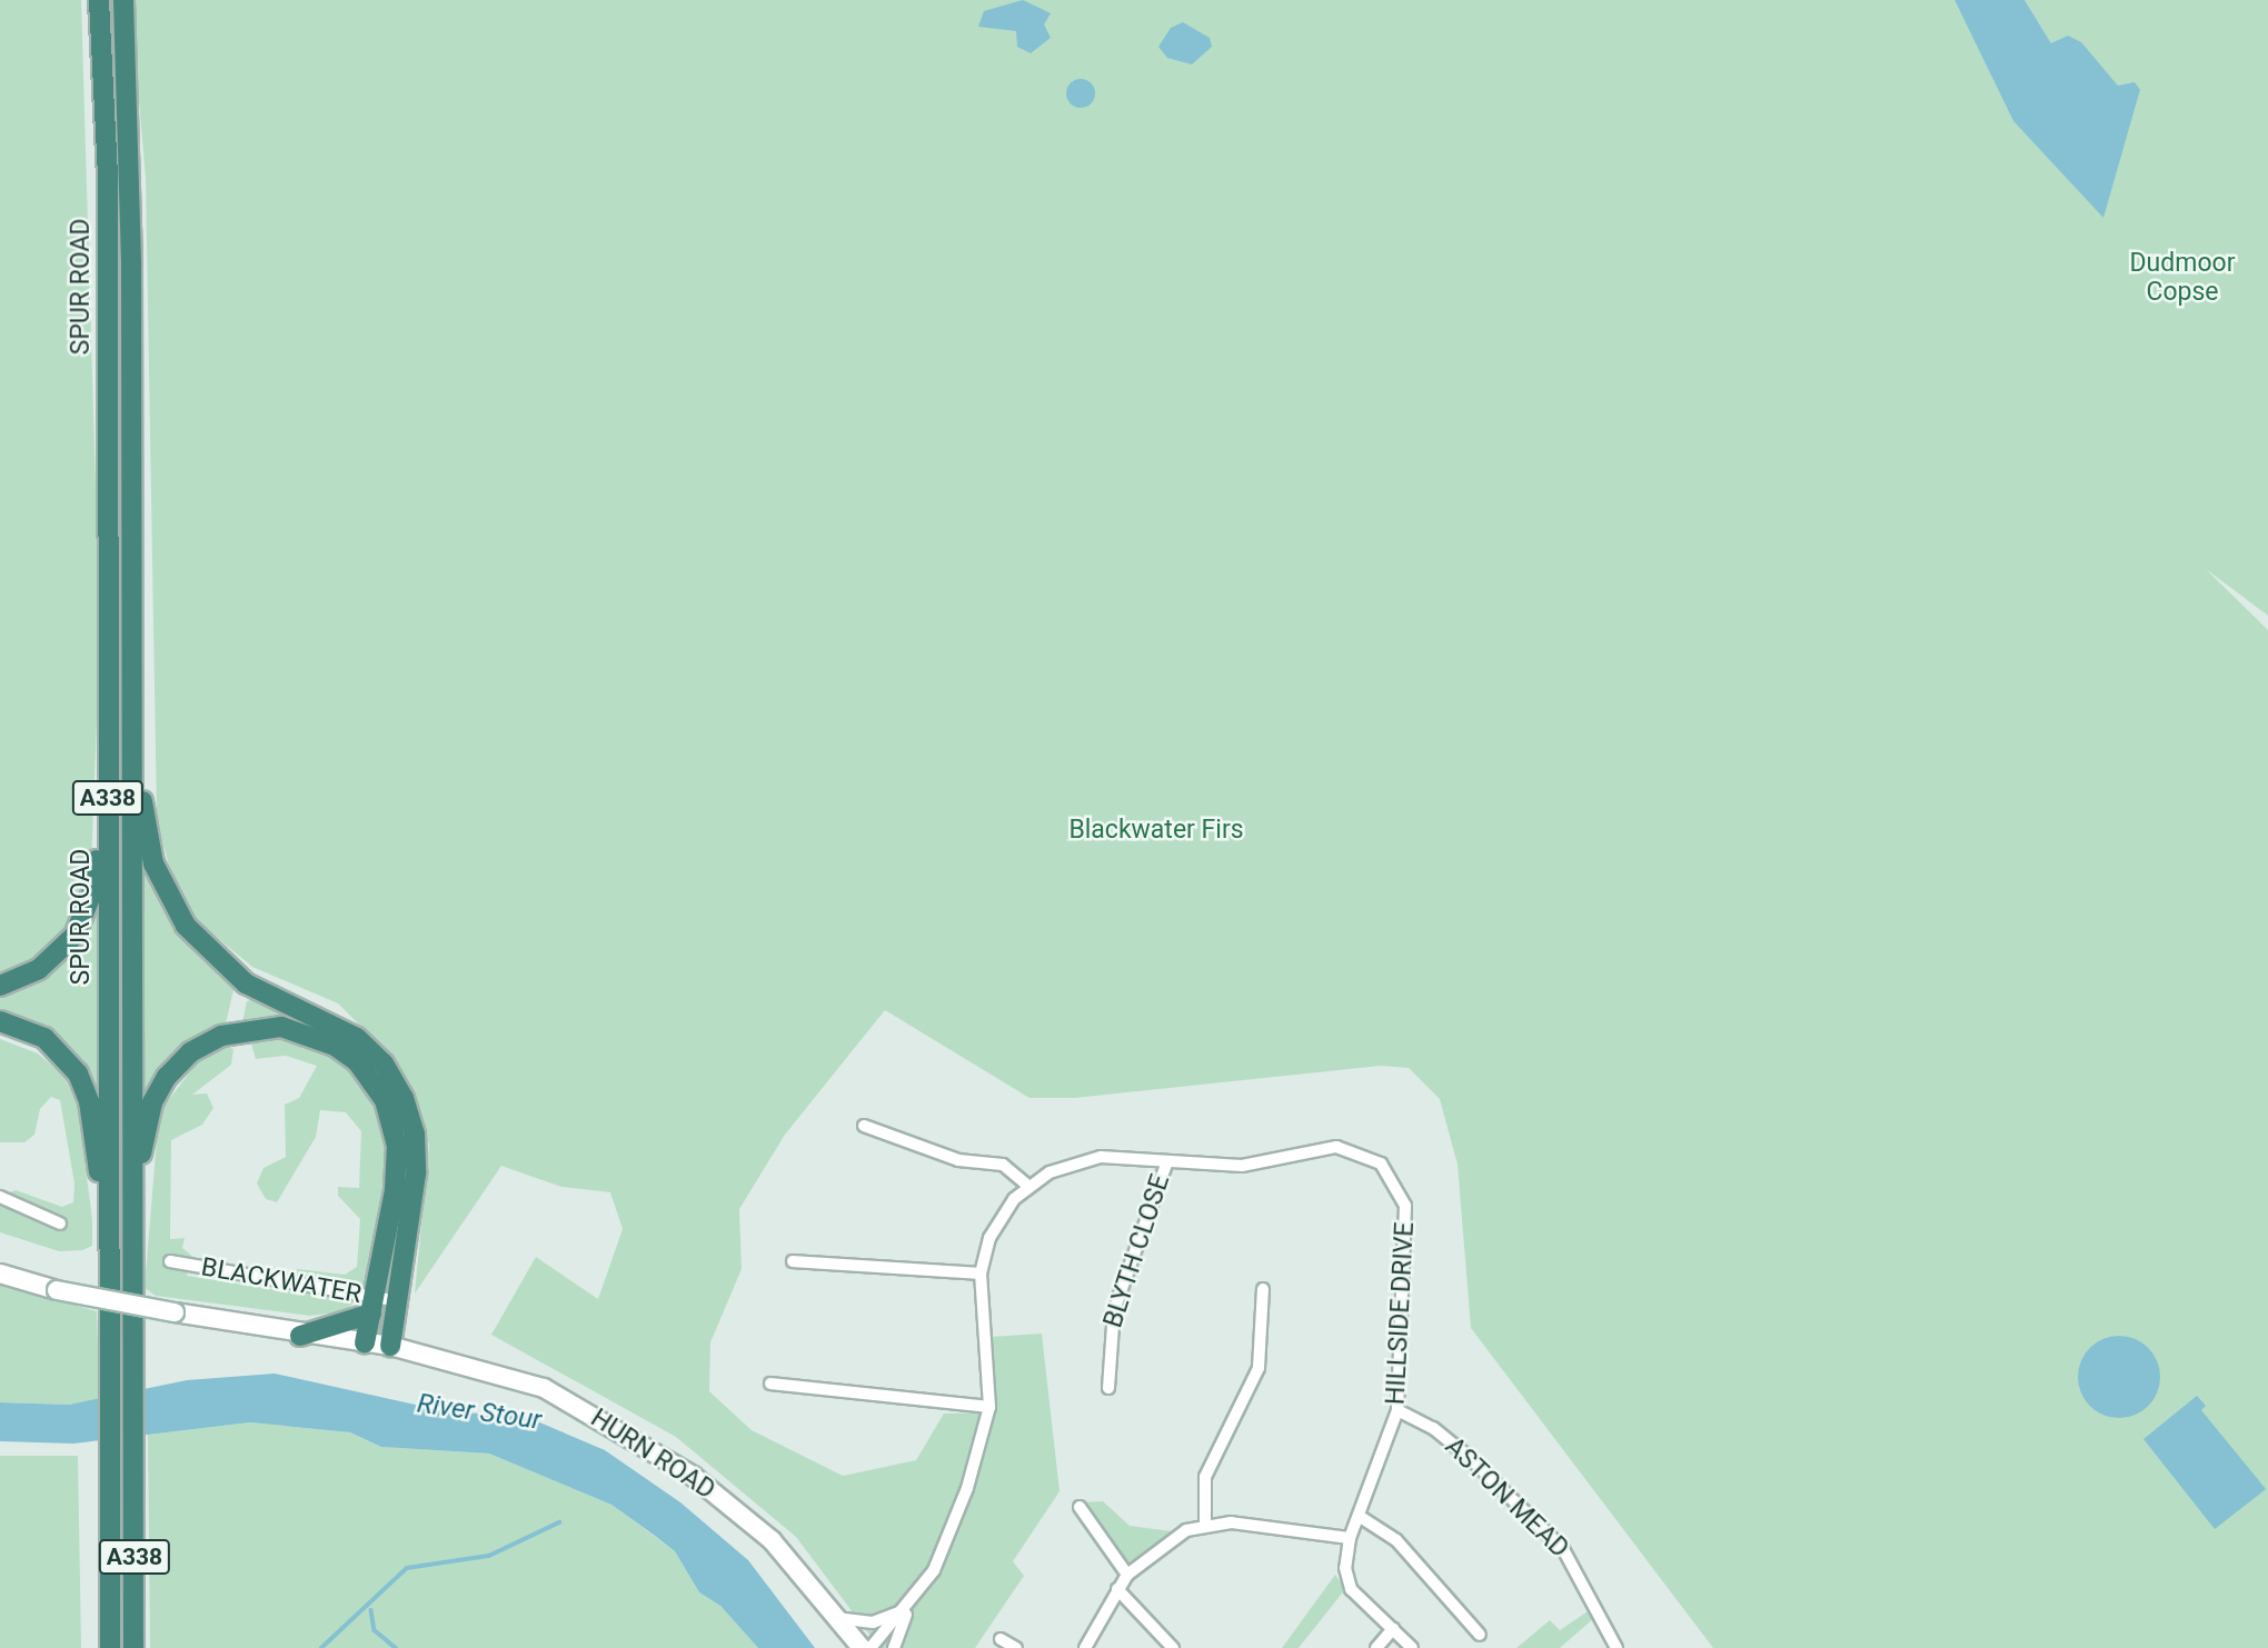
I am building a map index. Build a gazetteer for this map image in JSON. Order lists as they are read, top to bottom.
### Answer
{
  "streets": {
    "highway": ["SPUR ROAD", "A338"],
    "main road": ["HURN ROAD"],
    "street": [
      "BLYTH CLOSE",
      "BLACKWATER",
      "HILLSIDE DRIVE",
      "ASTON MEAD"
    ]
  },
  "crossings": [
    ["BLYTH CLOSE", "HILLSIDE DRIVE"],
    ["HILLSIDE DRIVE", "ASTON MEAD"]
  ],
  "water": ["River Stour"],
  "parks": ["Dudmoor Copse", "Blackwater Firs"]
}
